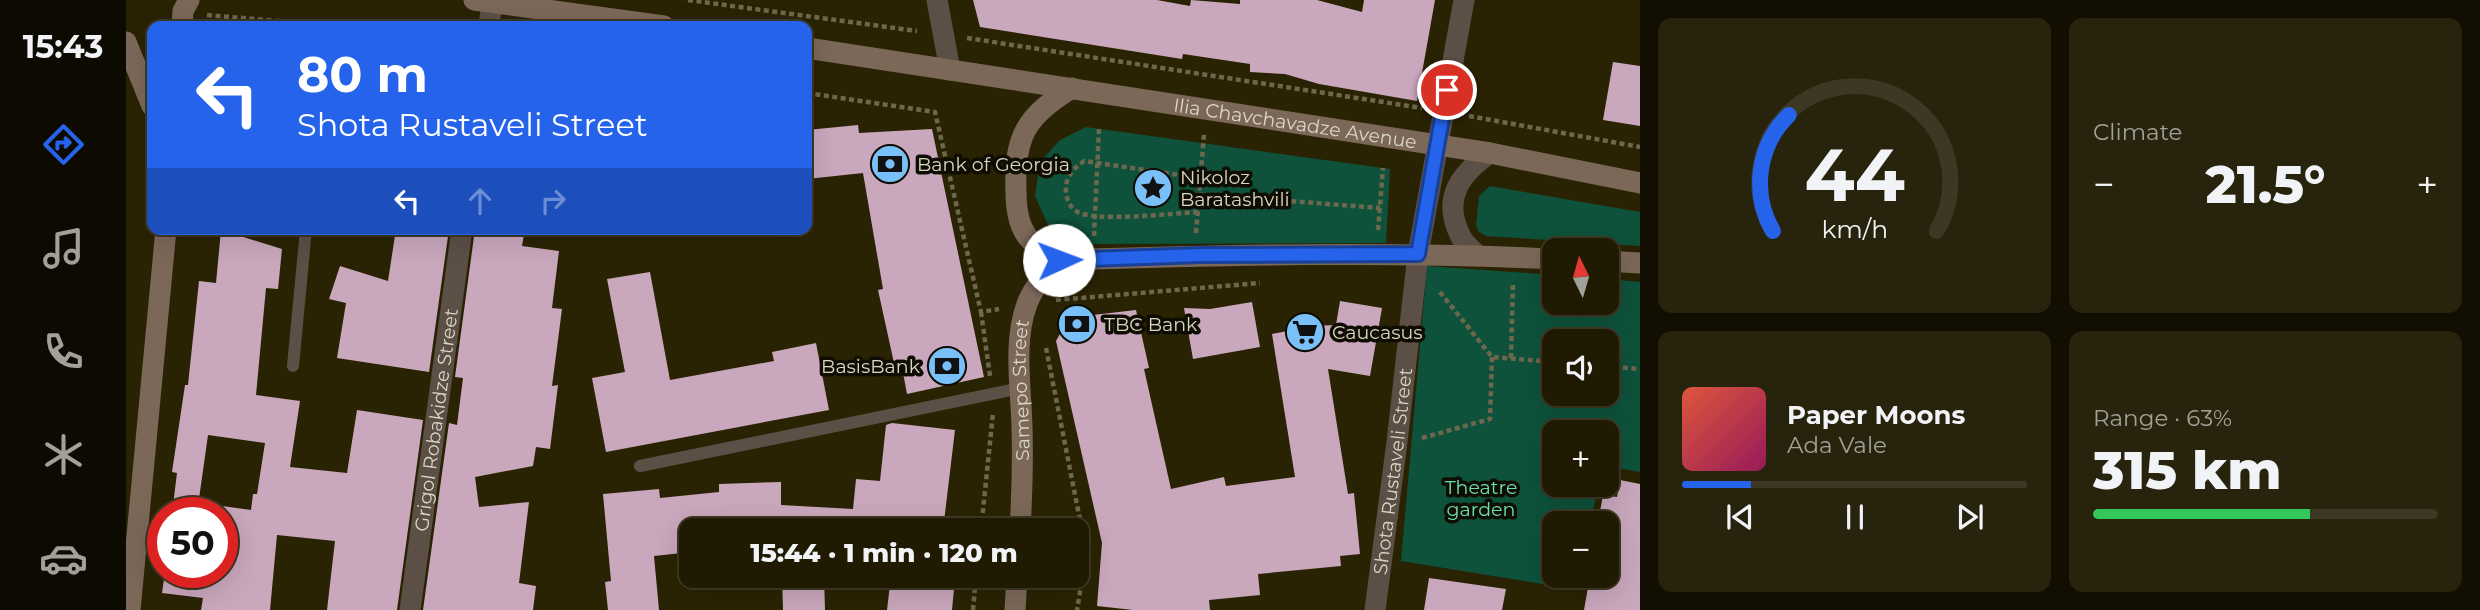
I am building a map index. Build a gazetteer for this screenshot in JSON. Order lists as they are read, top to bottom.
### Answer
{
  "streets": {
    "main road": ["Ilia Chavchavadze Avenue", "Samepo Street"],
    "street": ["Grigol Robakidze Street", "Shota Rustaveli Street"]
  },
  "crossings": [
    ["Ilia Chavchavadze Avenue", "Shota Rustaveli Street"]
  ],
  "parks": ["Theatre garden"],
  "places": {
    "bank": ["Bank of Georgia", "TBC Bank", "BasisBank"],
    "place": ["Nikoloz Baratashvili"],
    "supermarket": ["Caucasus"]
  },
  "north": "top",
  "page": {
    "tabs": "15:43",
    "tile": [
      "Climate",
      ["Range · 63%", "315 km"]
    ],
    "turn": ["80 m", "Shota Rustaveli Street"],
    "heat": ["−", "21.5°", "+"],
    "map_buttons": ["+", "−"],
    "song": ["Paper Moons", "Ada Vale"],
    "limit": "50",
    "trip": "15:44 · 1 min · 120 m",
    "gauge": ["44", "km/h"]
  }
}
